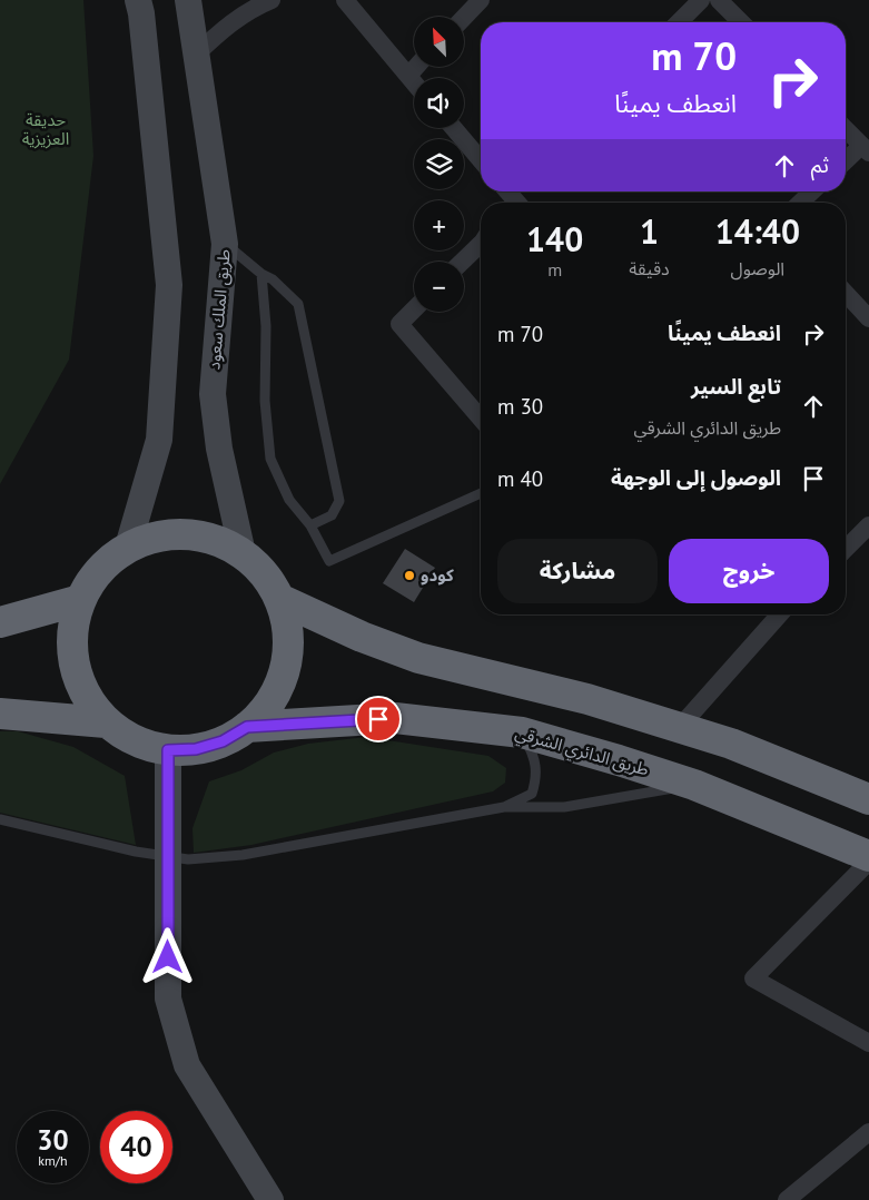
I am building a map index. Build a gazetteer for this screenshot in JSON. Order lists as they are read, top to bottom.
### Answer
{
  "streets": {
    "highway": ["طريق الدائري الشرقي"],
    "street": ["طريق الملك سعود"]
  },
  "parks": ["حديقة العزيزية"],
  "places": ["كودو"],
  "north": "top left",
  "page": {
    "map_buttons": ["+", "−"],
    "turn": ["70 m", "انعطف يمينًا"],
    "then": "ثم",
    "eta": [
      "14:40",
      "الوصول",
      "1",
      "دقيقة",
      "140",
      "m"
    ],
    "list": [
      {
        "name": "انعطف يمينًا",
        "value": "70 m"
      },
      {
        "name": "تابع السير",
        "note": "طريق الدائري الشرقي",
        "value": "30 m"
      },
      {
        "name": "الوصول إلى الوجهة",
        "value": "40 m"
      }
    ],
    "buttons": ["خروج", "مشاركة"],
    "speed": "30 km/h",
    "limit": "40"
  }
}
